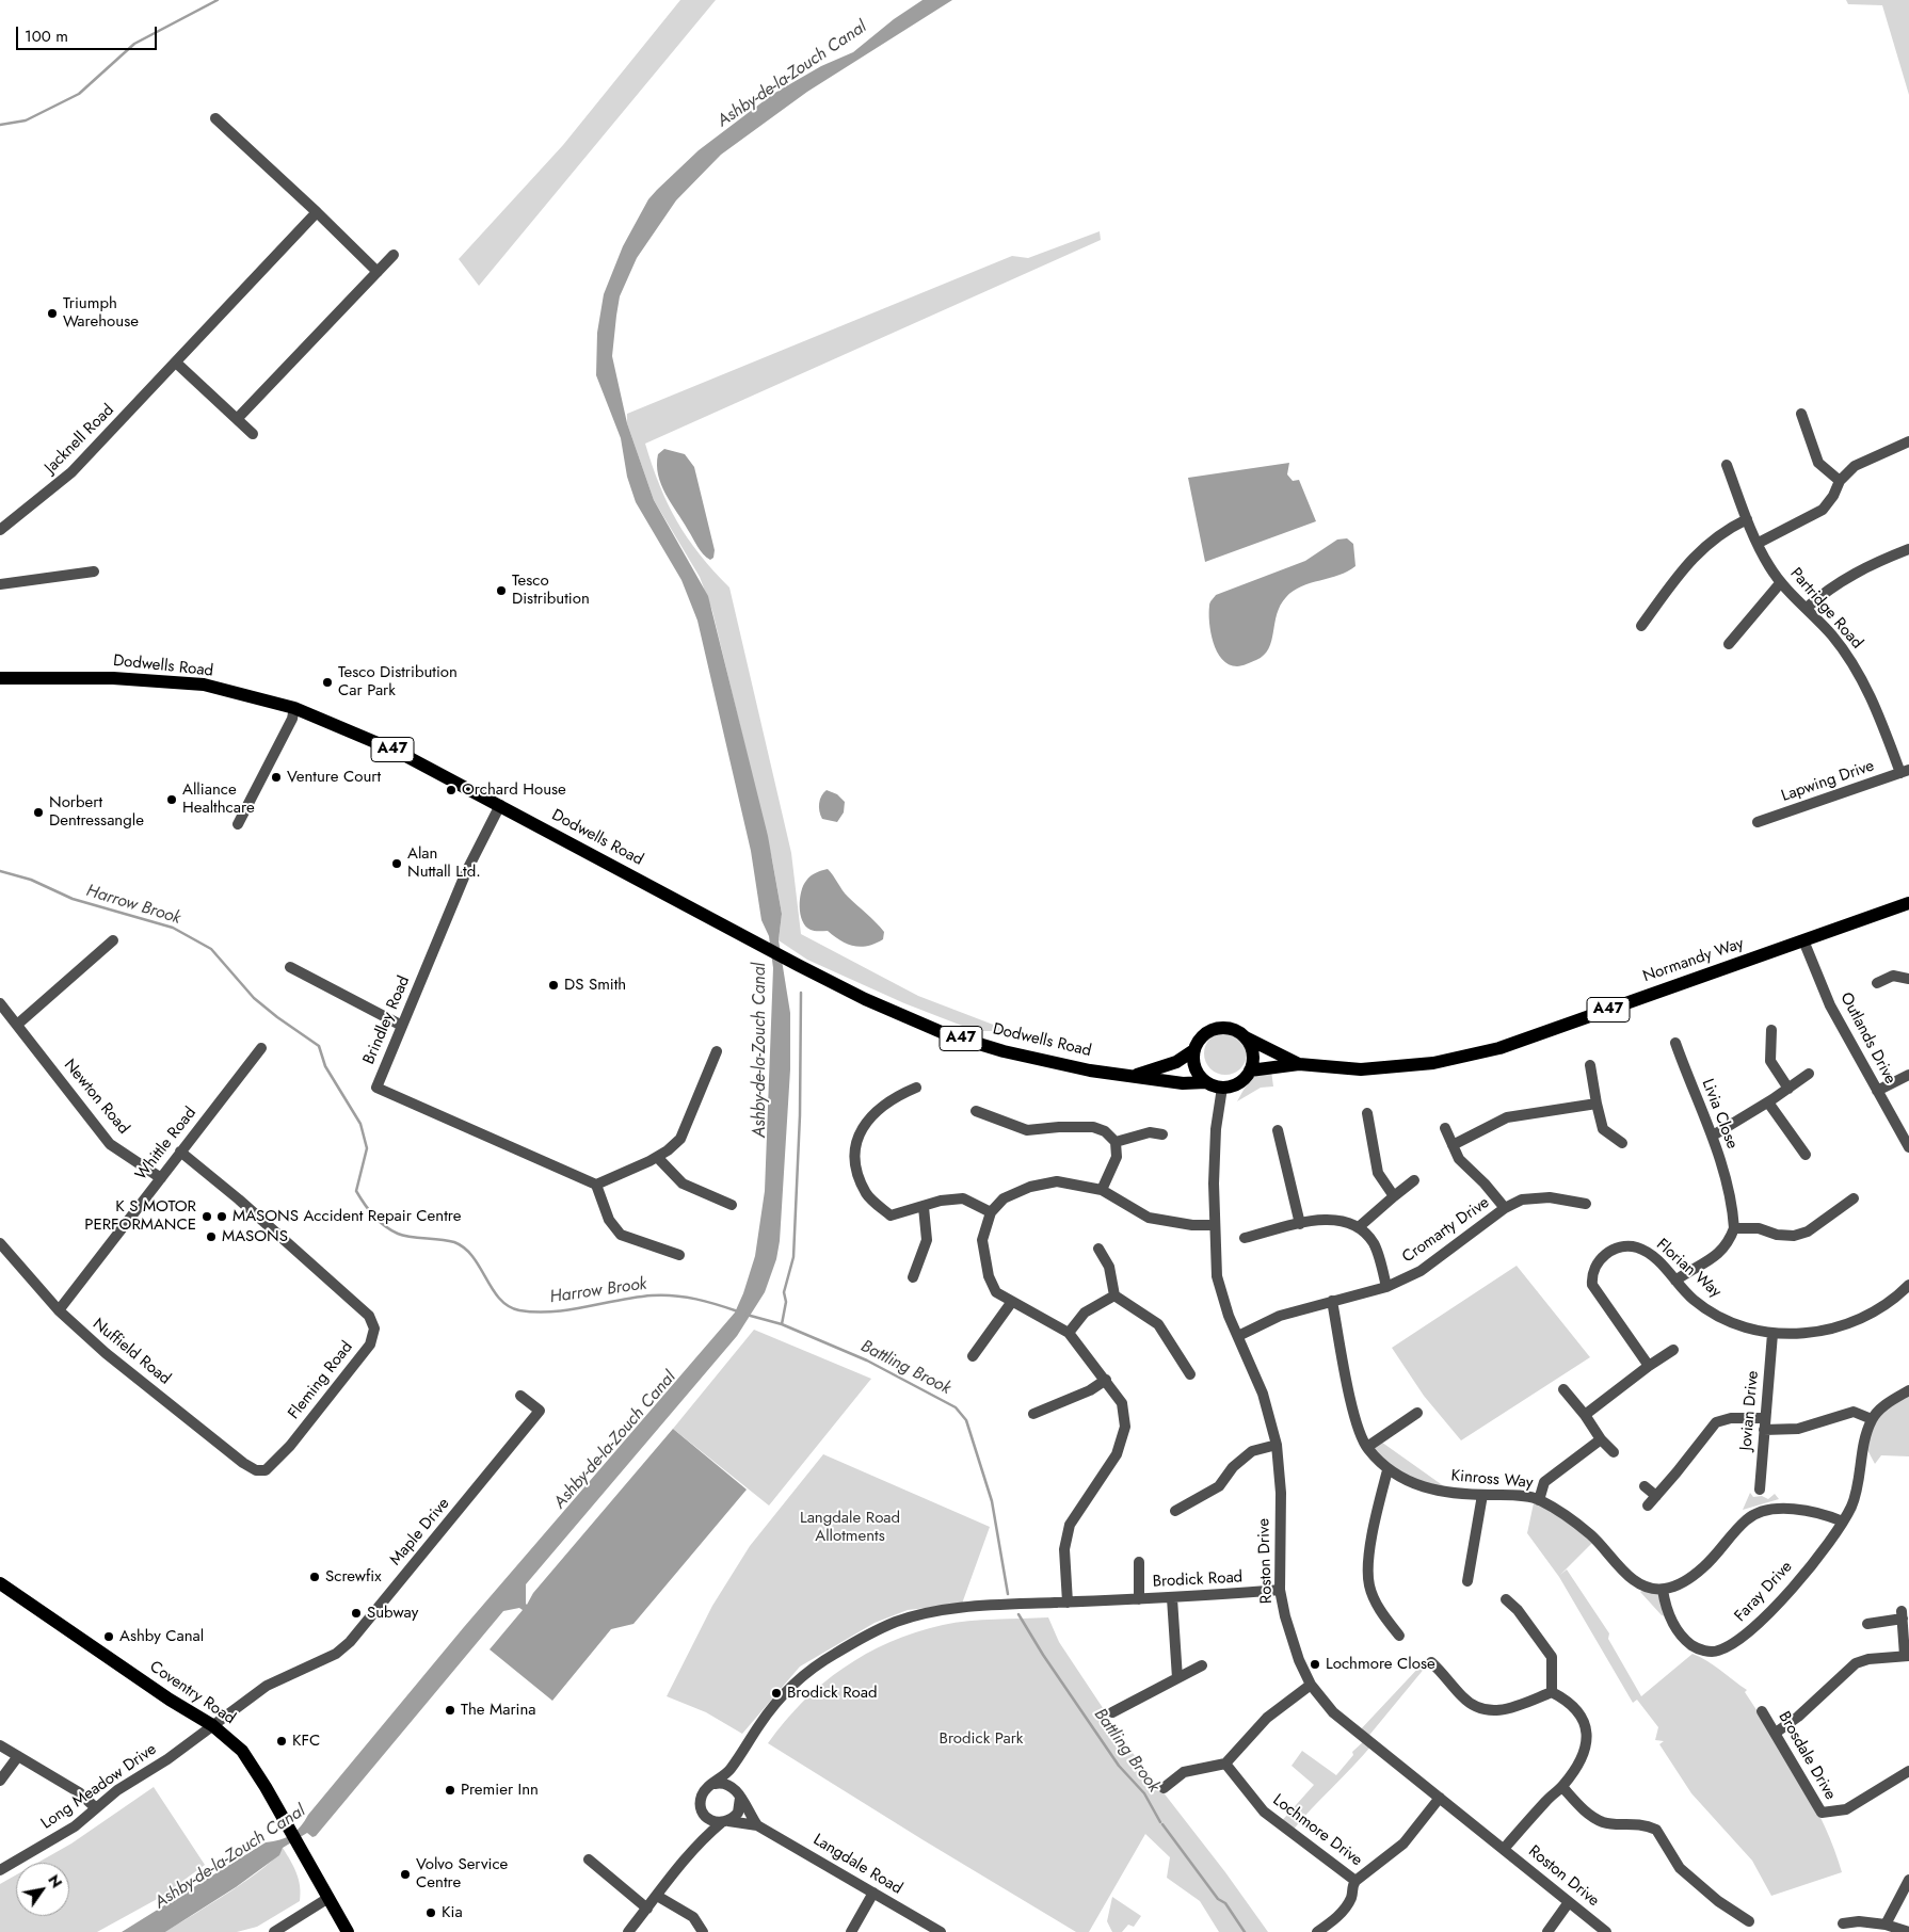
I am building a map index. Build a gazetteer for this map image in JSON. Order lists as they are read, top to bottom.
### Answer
{
  "streets": {
    "main road": [
      "Dodwells Road",
      "A47",
      "Normandy Way",
      "Coventry Road"
    ],
    "street": [
      "Jacknell Road",
      "Partridge Road",
      "Lapwing Drive",
      "Brindley Road",
      "Outlands Drive",
      "Newton Road",
      "Livia Close",
      "Whittle Road",
      "Cromarty Drive",
      "Florian Way",
      "Nuffield Road",
      "Fleming Road",
      "Jovian Drive",
      "Kinross Way",
      "Maple Drive",
      "Roston Drive",
      "Brodick Road",
      "Faray Drive",
      "Brosdale Drive",
      "Long Meadow Drive",
      "Lochmore Drive",
      "Langdale Road"
    ]
  },
  "crossings": [
    ["Partridge Road", "Lapwing Drive"],
    ["Dodwells Road", "Normandy Way"],
    ["Dodwells Road", "Brindley Road"],
    ["Dodwells Road", "Roston Drive"],
    ["Normandy Way", "Outlands Drive"],
    ["Normandy Way", "Roston Drive"],
    ["Newton Road", "Whittle Road"],
    ["Whittle Road", "Nuffield Road"],
    ["Whittle Road", "Fleming Road"],
    ["Cromarty Drive", "Kinross Way"],
    ["Cromarty Drive", "Roston Drive"],
    ["Florian Way", "Jovian Drive"],
    ["Nuffield Road", "Fleming Road"],
    ["Kinross Way", "Faray Drive"],
    ["Maple Drive", "Coventry Road"],
    ["Maple Drive", "Long Meadow Drive"],
    ["Roston Drive", "Brodick Road"],
    ["Roston Drive", "Lochmore Drive"],
    ["Brodick Road", "Langdale Road"],
    ["Coventry Road", "Long Meadow Drive"]
  ],
  "water": ["Ashby-de-la-Zouch Canal", "Harrow Brook", "Battling Brook"],
  "parks": ["Langdale Road Allotments", "Brodick Park"],
  "places": [
    "Triumph Warehouse",
    "Tesco Distribution",
    "Tesco Distribution Car Park",
    "Venture Court",
    "Orchard House",
    "Alliance Healthcare",
    "Norbert Dentressangle",
    "Alan Nuttall Ltd.",
    "DS Smith",
    "K S MOTOR PERFORMANCE",
    "MASONS Accident Repair Centre",
    "MASONS",
    "Screwfix",
    "Subway",
    "Ashby Canal",
    "Lochmore Close",
    "Brodick Road",
    "The Marina",
    "KFC",
    "Premier Inn",
    "Volvo Service Centre",
    "Kia"
  ],
  "scale_bar": "100 m",
  "north": "top right"
}
